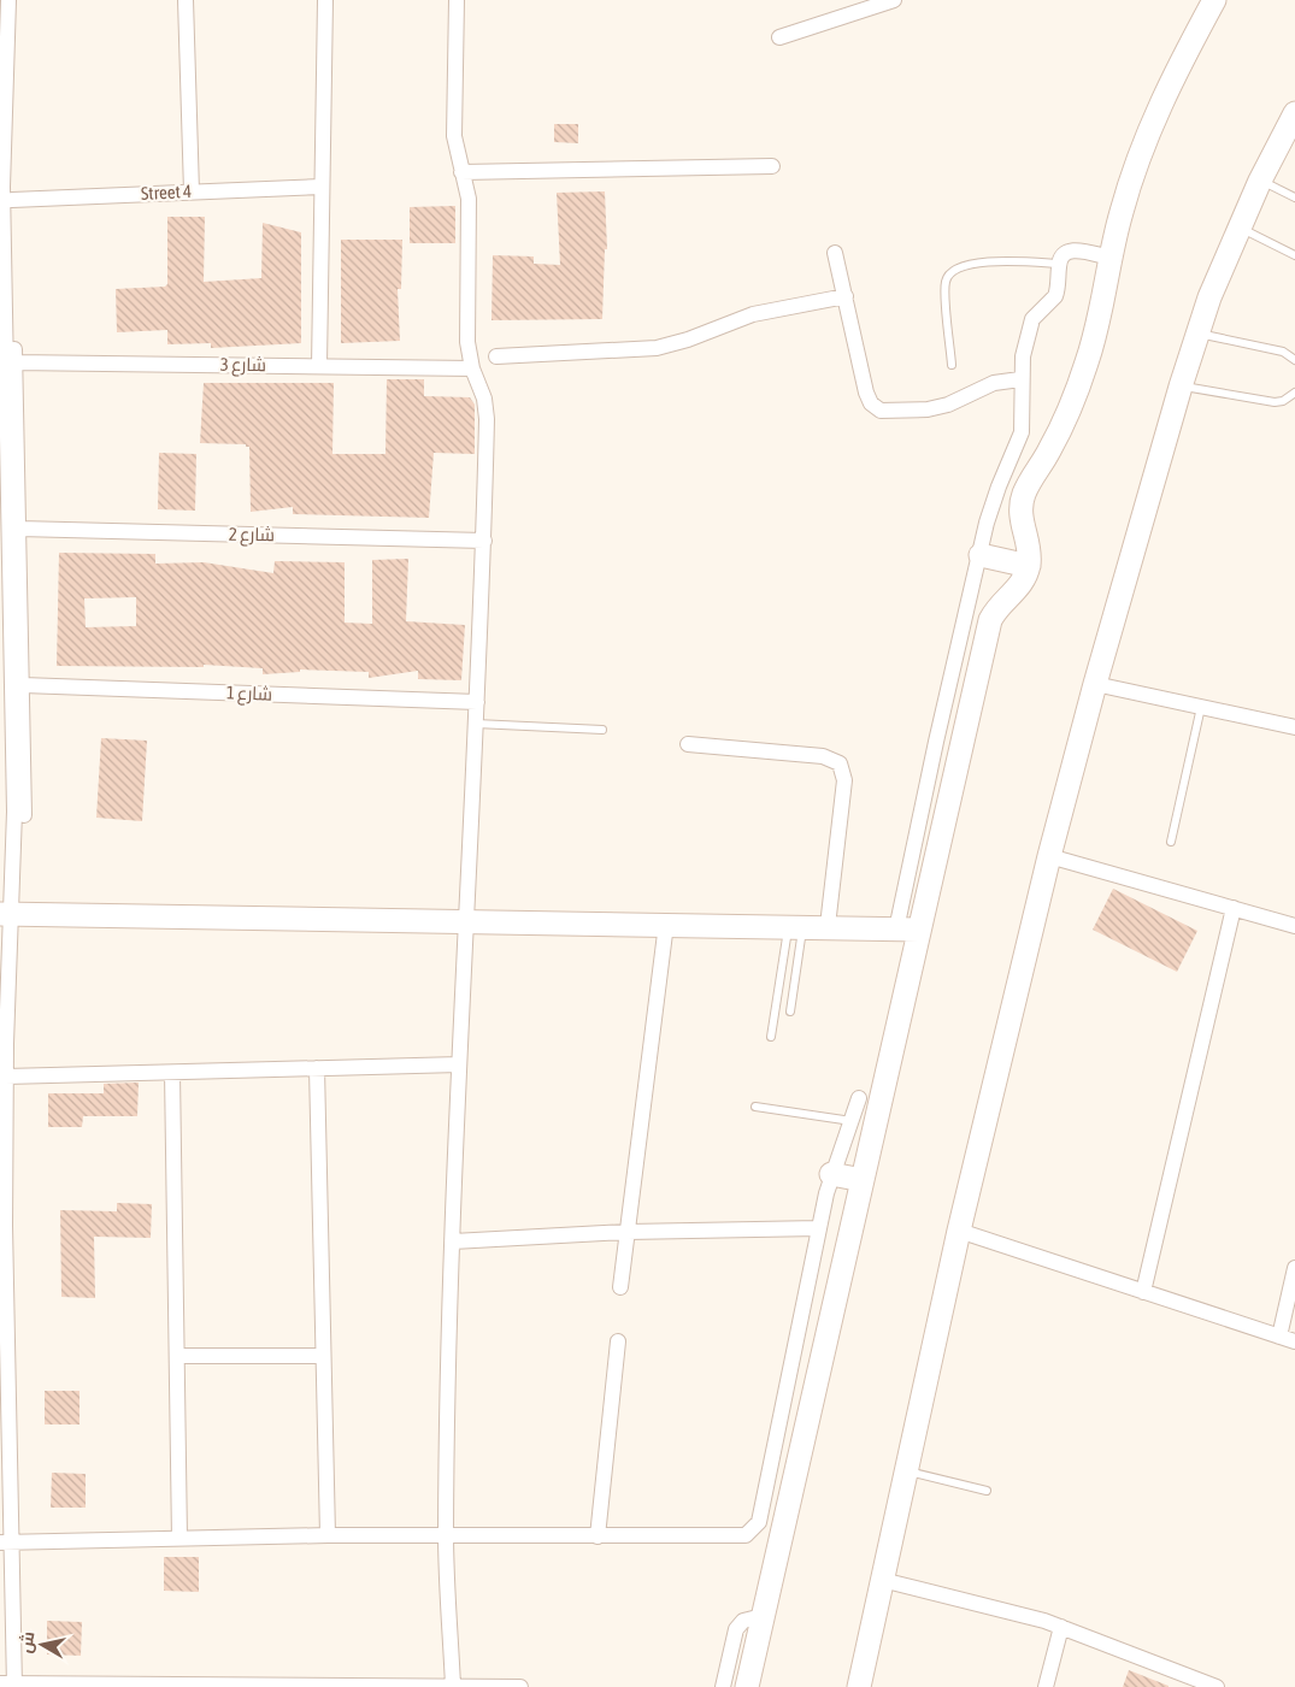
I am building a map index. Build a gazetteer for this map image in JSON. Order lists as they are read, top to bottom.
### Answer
{
  "streets": {
    "street": [
      "Street 4",
      "شارع 3",
      "شارع 2",
      "شارع 1"
    ]
  },
  "north": "left"
}
